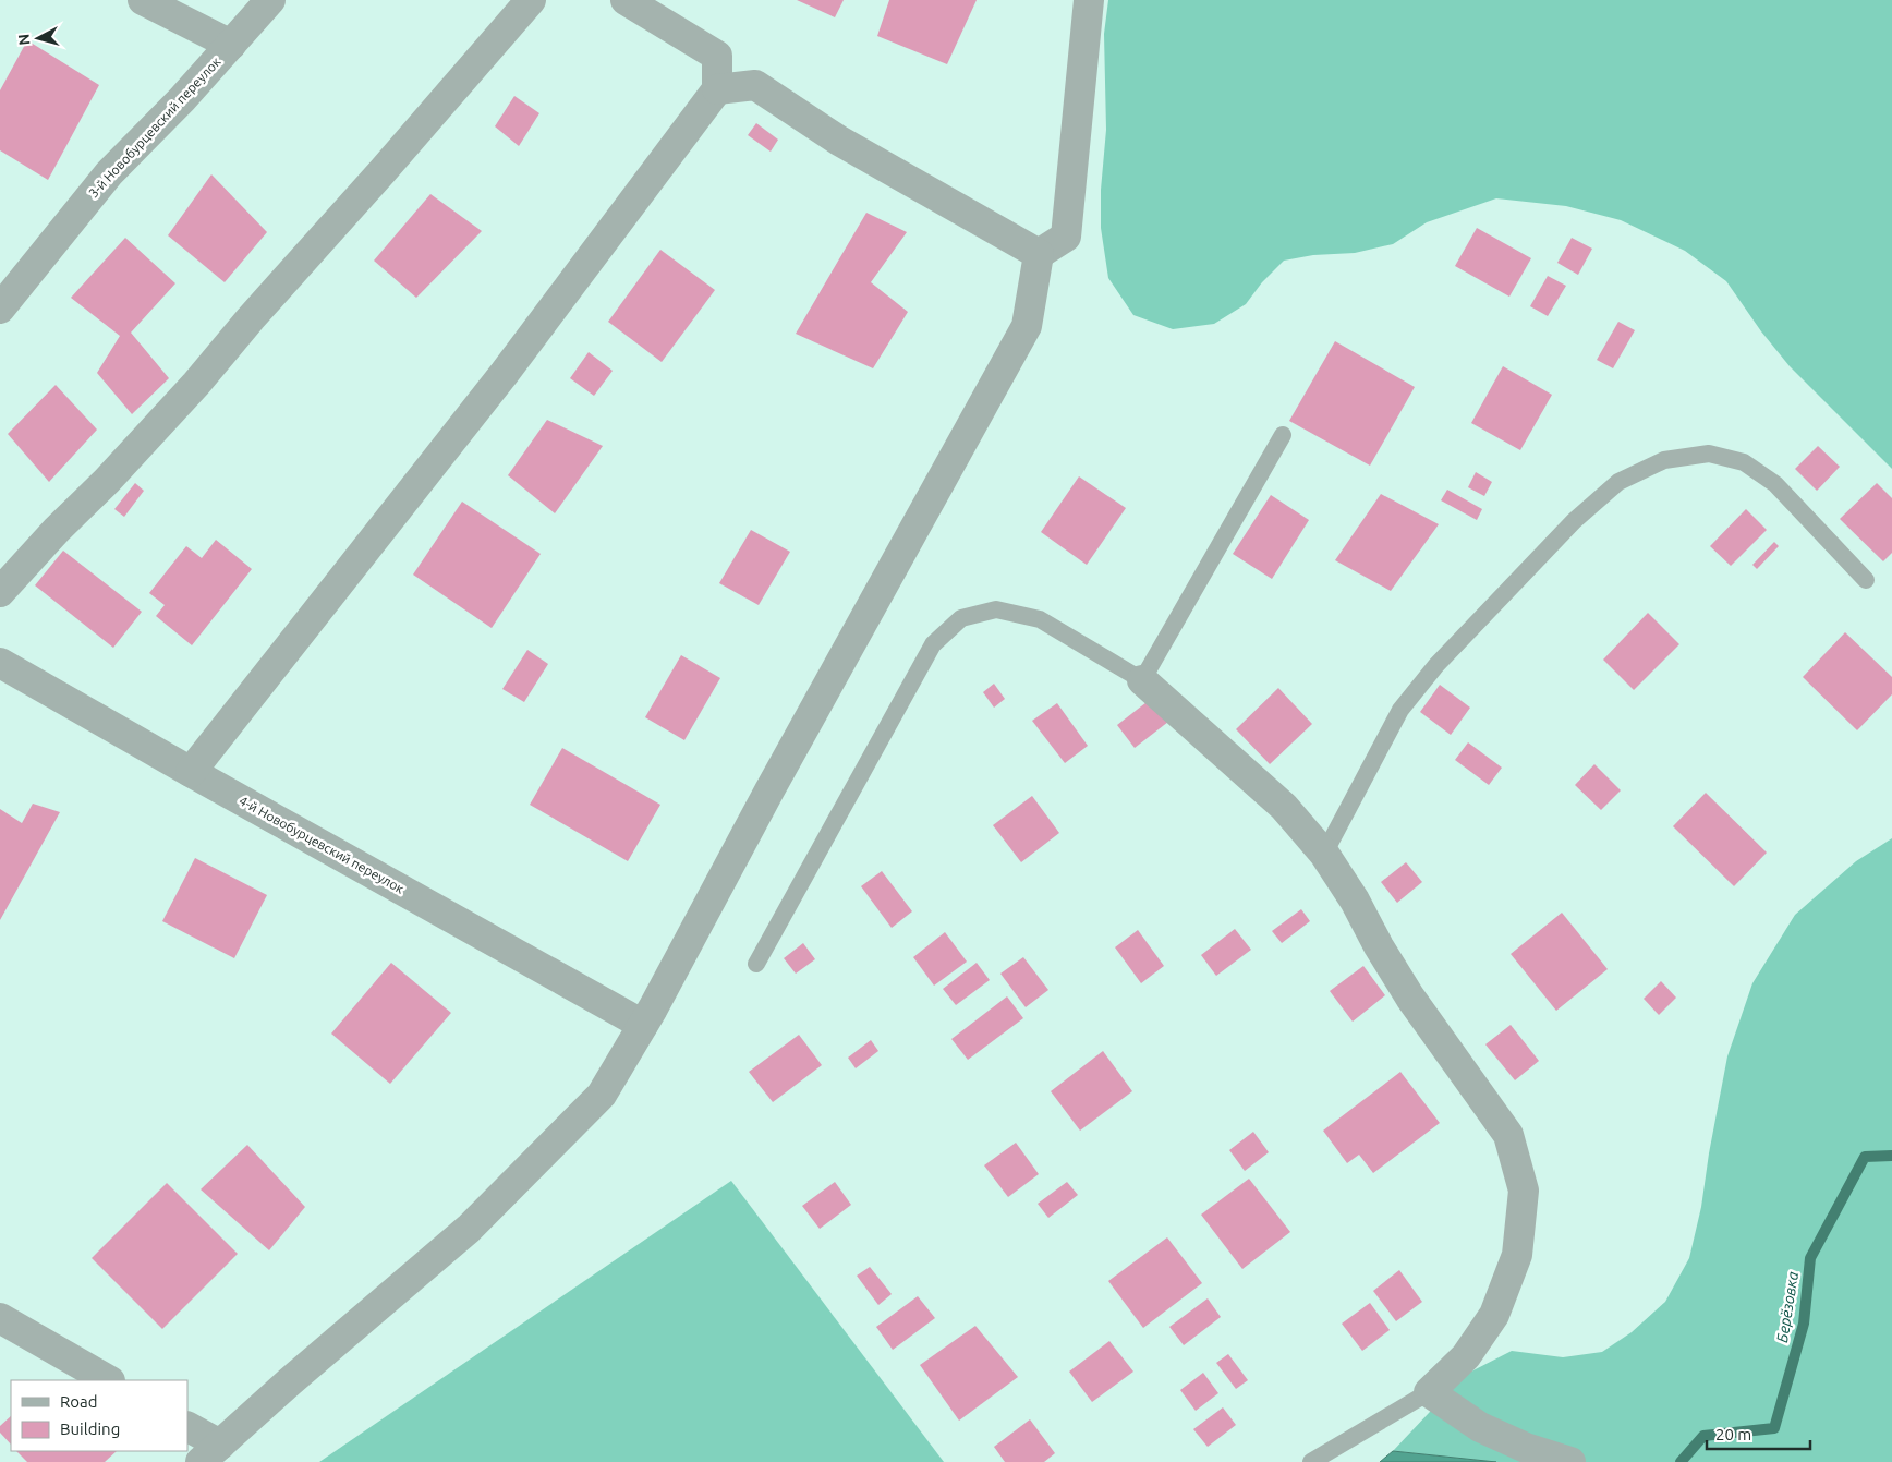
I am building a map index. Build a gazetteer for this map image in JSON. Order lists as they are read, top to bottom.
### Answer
{
  "streets": {
    "street": ["3-й Новобурцевский переулок", "4-й Новобурцевский переулок"]
  },
  "water": ["Берёзовка"],
  "legend": ["Road", "Building"],
  "scale_bar": "20 m",
  "north": "left"
}
